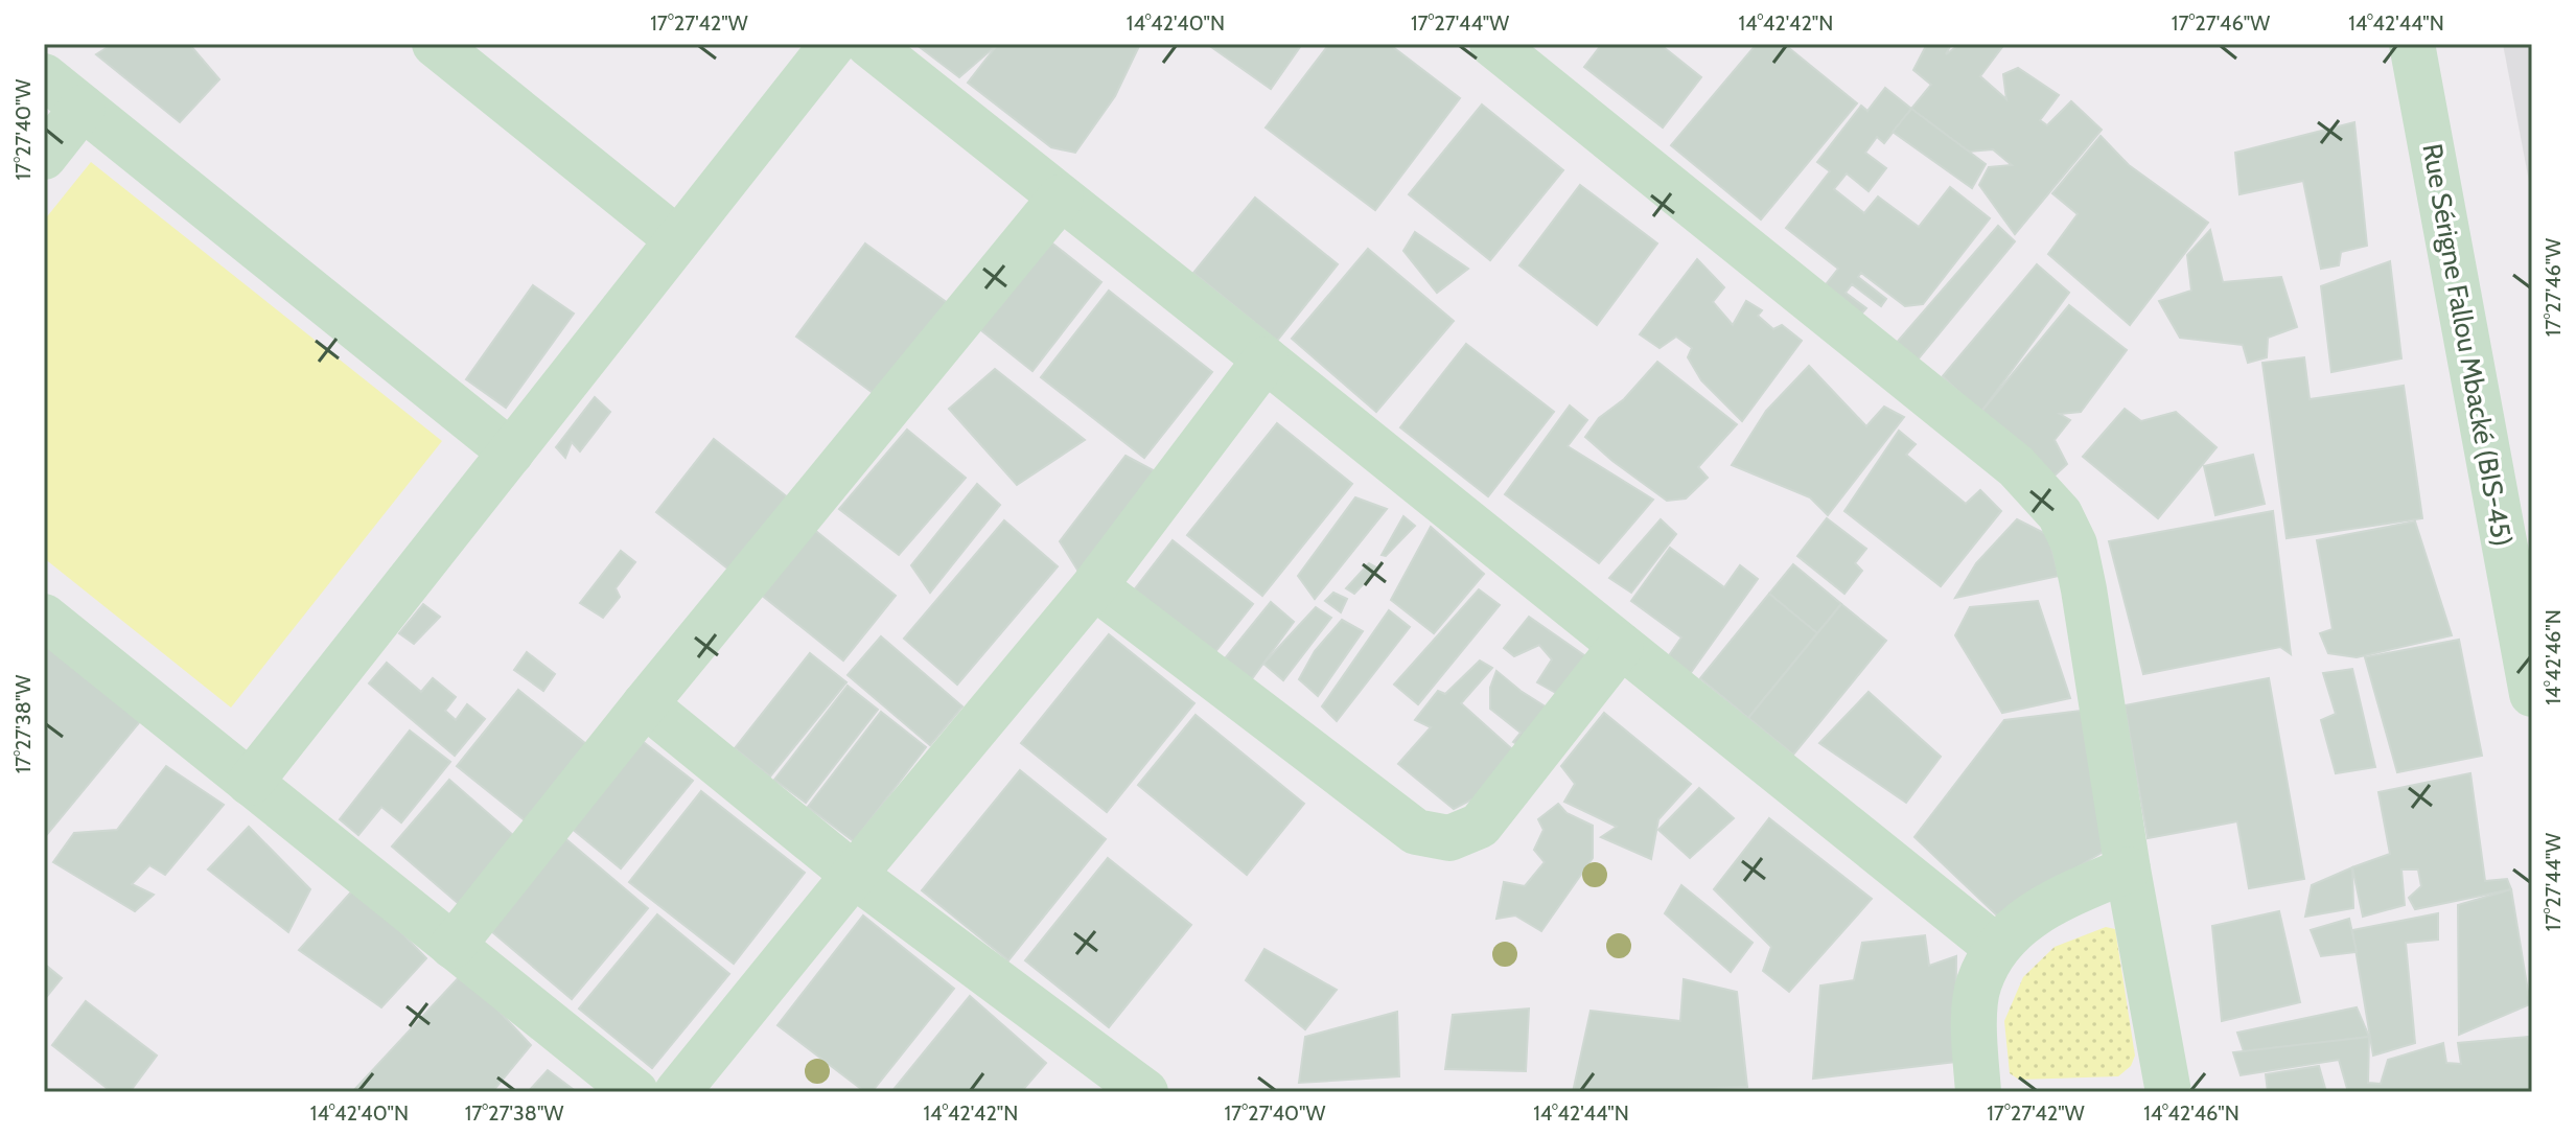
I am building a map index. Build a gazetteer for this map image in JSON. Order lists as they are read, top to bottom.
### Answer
{
  "streets": {
    "street": ["Rue Sérigne Fallou Mbacké (BIS-45)"]
  },
  "coordinates": [
    "17°27'42\"W",
    "14°42'40\"N",
    "17°27'44\"W",
    "14°42'42\"N",
    "17°27'46\"W",
    "14°42'44\"N",
    "17°27'40\"W",
    "14°42'46\"N",
    "17°27'38\"W"
  ]
}
